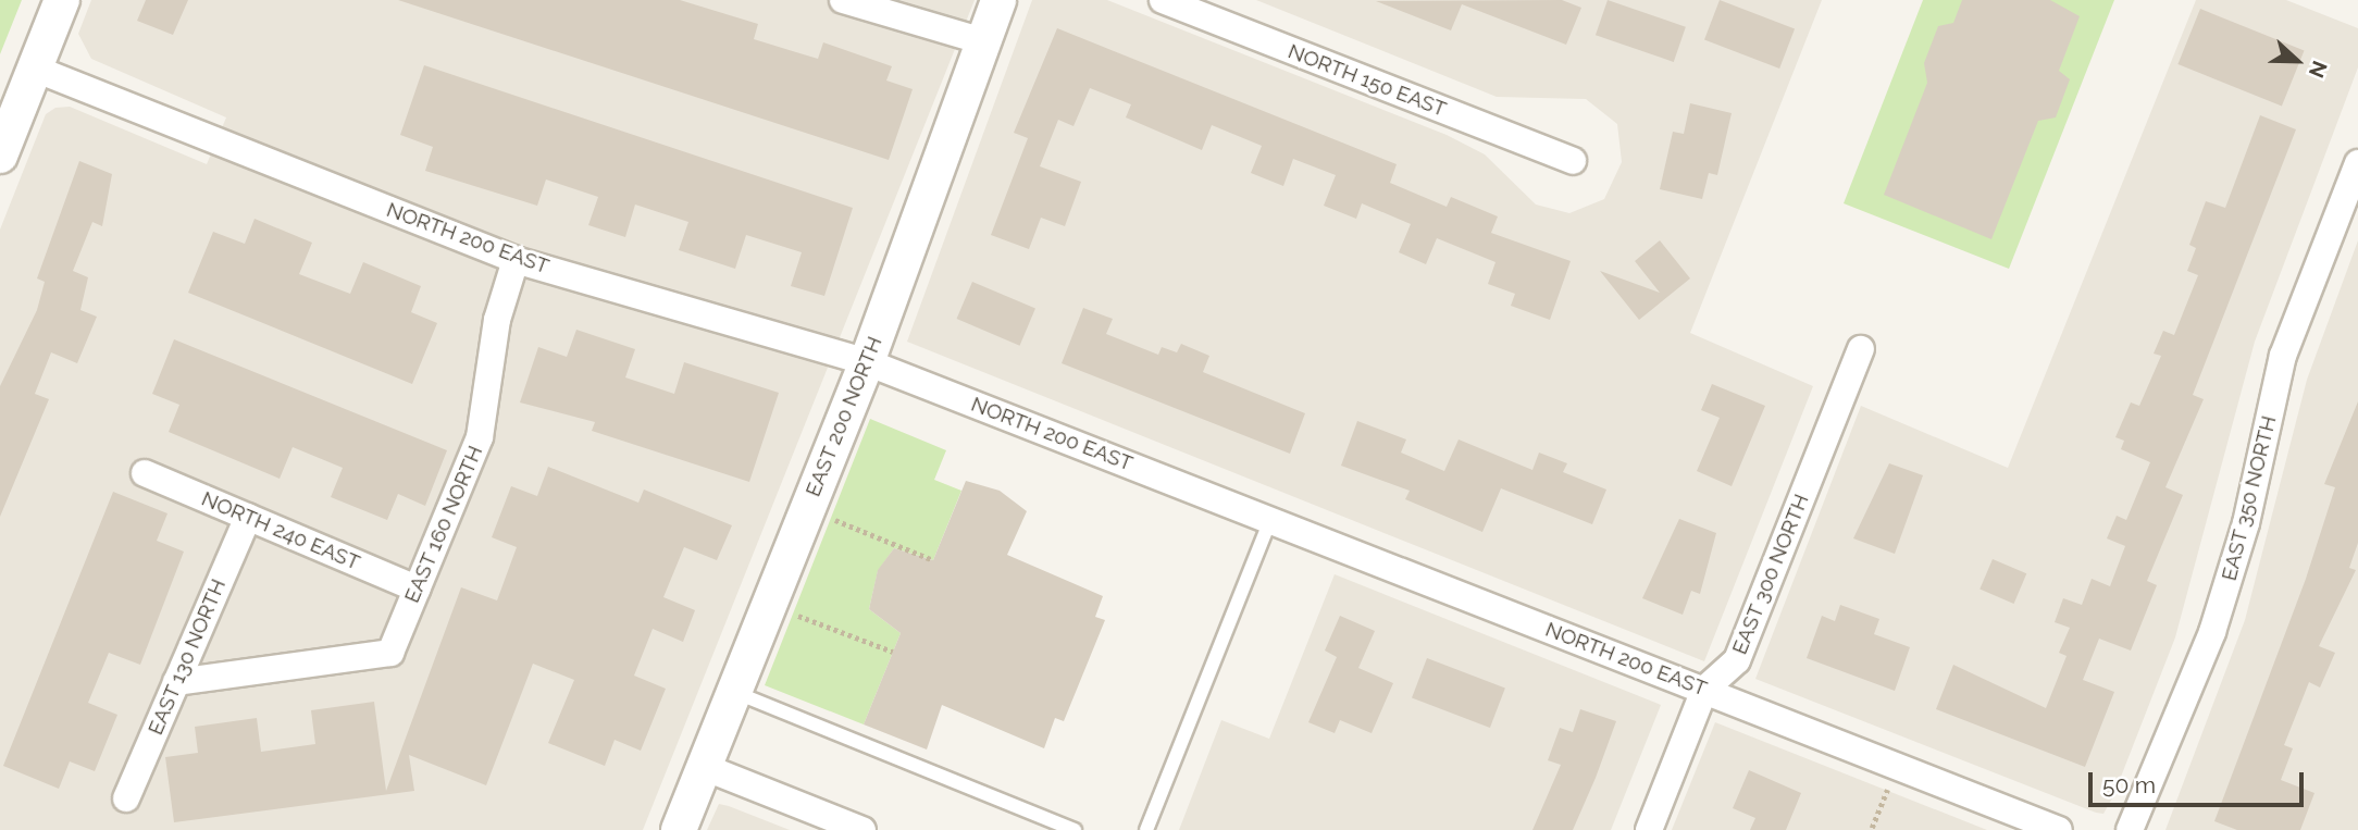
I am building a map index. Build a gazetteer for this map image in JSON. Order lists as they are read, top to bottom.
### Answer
{
  "streets": {
    "street": [
      "NORTH 150 EAST",
      "NORTH 200 EAST",
      "EAST 200 NORTH",
      "EAST 350 NORTH",
      "EAST 160 NORTH",
      "NORTH 240 EAST",
      "EAST 300 NORTH",
      "EAST 130 NORTH"
    ]
  },
  "crossings": [
    ["NORTH 200 EAST", "EAST 200 NORTH"],
    ["NORTH 200 EAST", "EAST 160 NORTH"],
    ["NORTH 200 EAST", "EAST 300 NORTH"],
    ["EAST 160 NORTH", "NORTH 240 EAST"],
    ["EAST 160 NORTH", "EAST 130 NORTH"],
    ["NORTH 240 EAST", "EAST 130 NORTH"]
  ],
  "scale_bar": "50 m",
  "north": "right"
}
